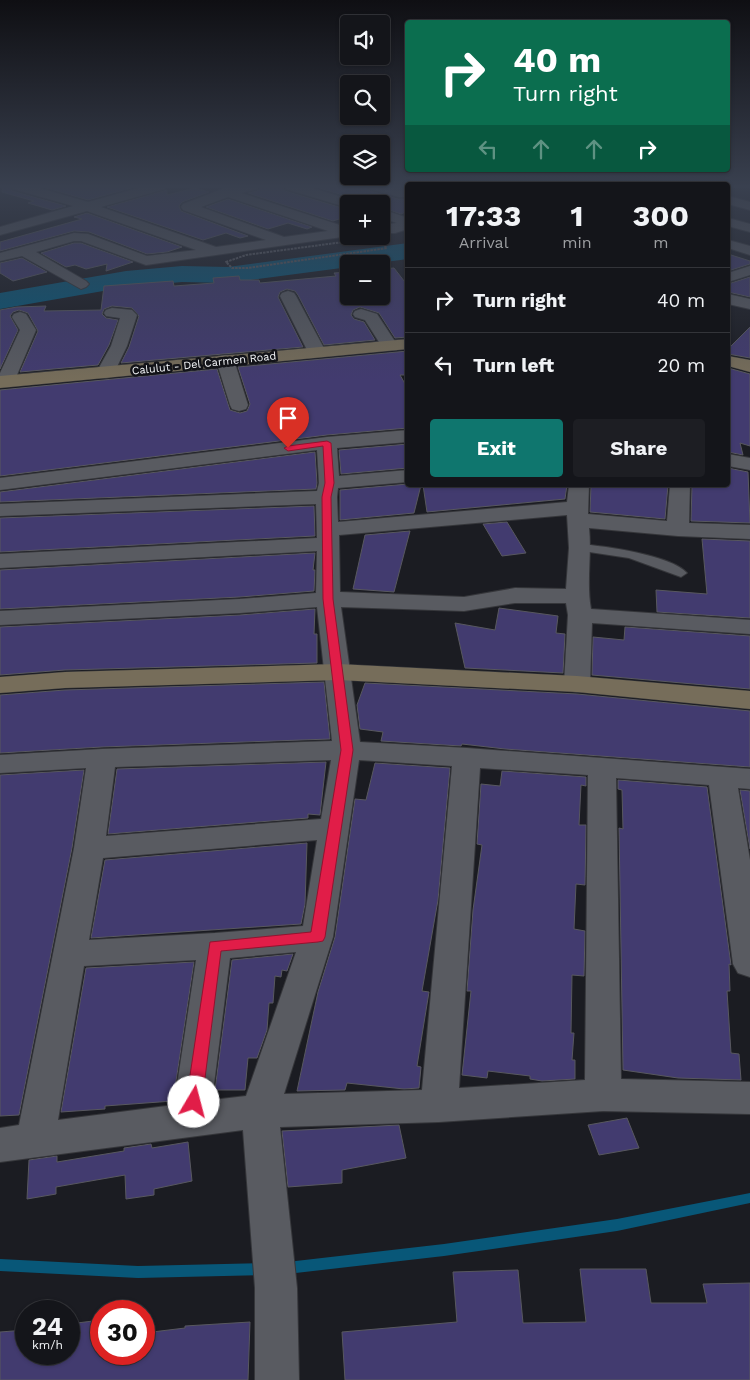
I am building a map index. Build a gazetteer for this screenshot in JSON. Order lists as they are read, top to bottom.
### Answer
{
  "streets": {
    "street": ["Calulut - Del Carmen Road"]
  },
  "page": {
    "map_buttons": ["+", "−"],
    "turn": ["40 m", "Turn right"],
    "eta": [
      "17:33",
      "Arrival",
      "1",
      "min",
      "300",
      "m"
    ],
    "list": [
      {
        "name": "Turn right",
        "value": "40 m"
      },
      {
        "name": "Turn left",
        "value": "20 m"
      }
    ],
    "buttons": ["Exit", "Share"],
    "speed": "24 km/h",
    "limit": "30"
  }
}
